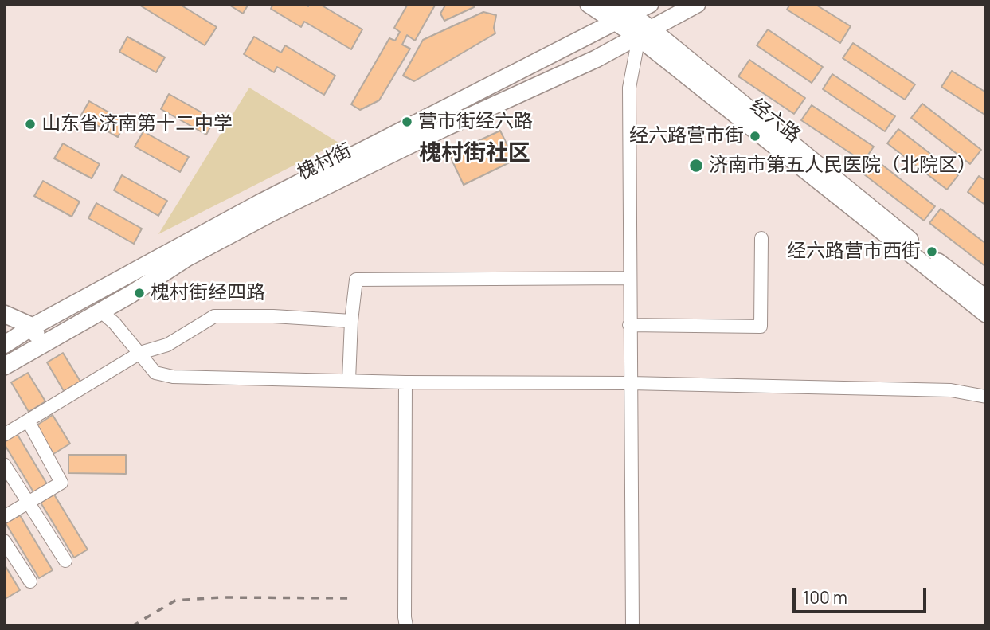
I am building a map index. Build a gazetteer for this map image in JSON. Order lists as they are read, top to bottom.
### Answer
{
  "streets": {
    "main road": ["经六路", "槐村街"]
  },
  "crossings": [
    ["经六路", "槐村街"]
  ],
  "districts": ["槐村街社区"],
  "places": [
    "营市街经六路",
    "山东省济南第十二中学",
    "经六路营市街",
    "济南市第五人民医院（北院区）",
    "经六路营市西街",
    "槐村街经四路"
  ],
  "scale_bar": "100 m"
}
